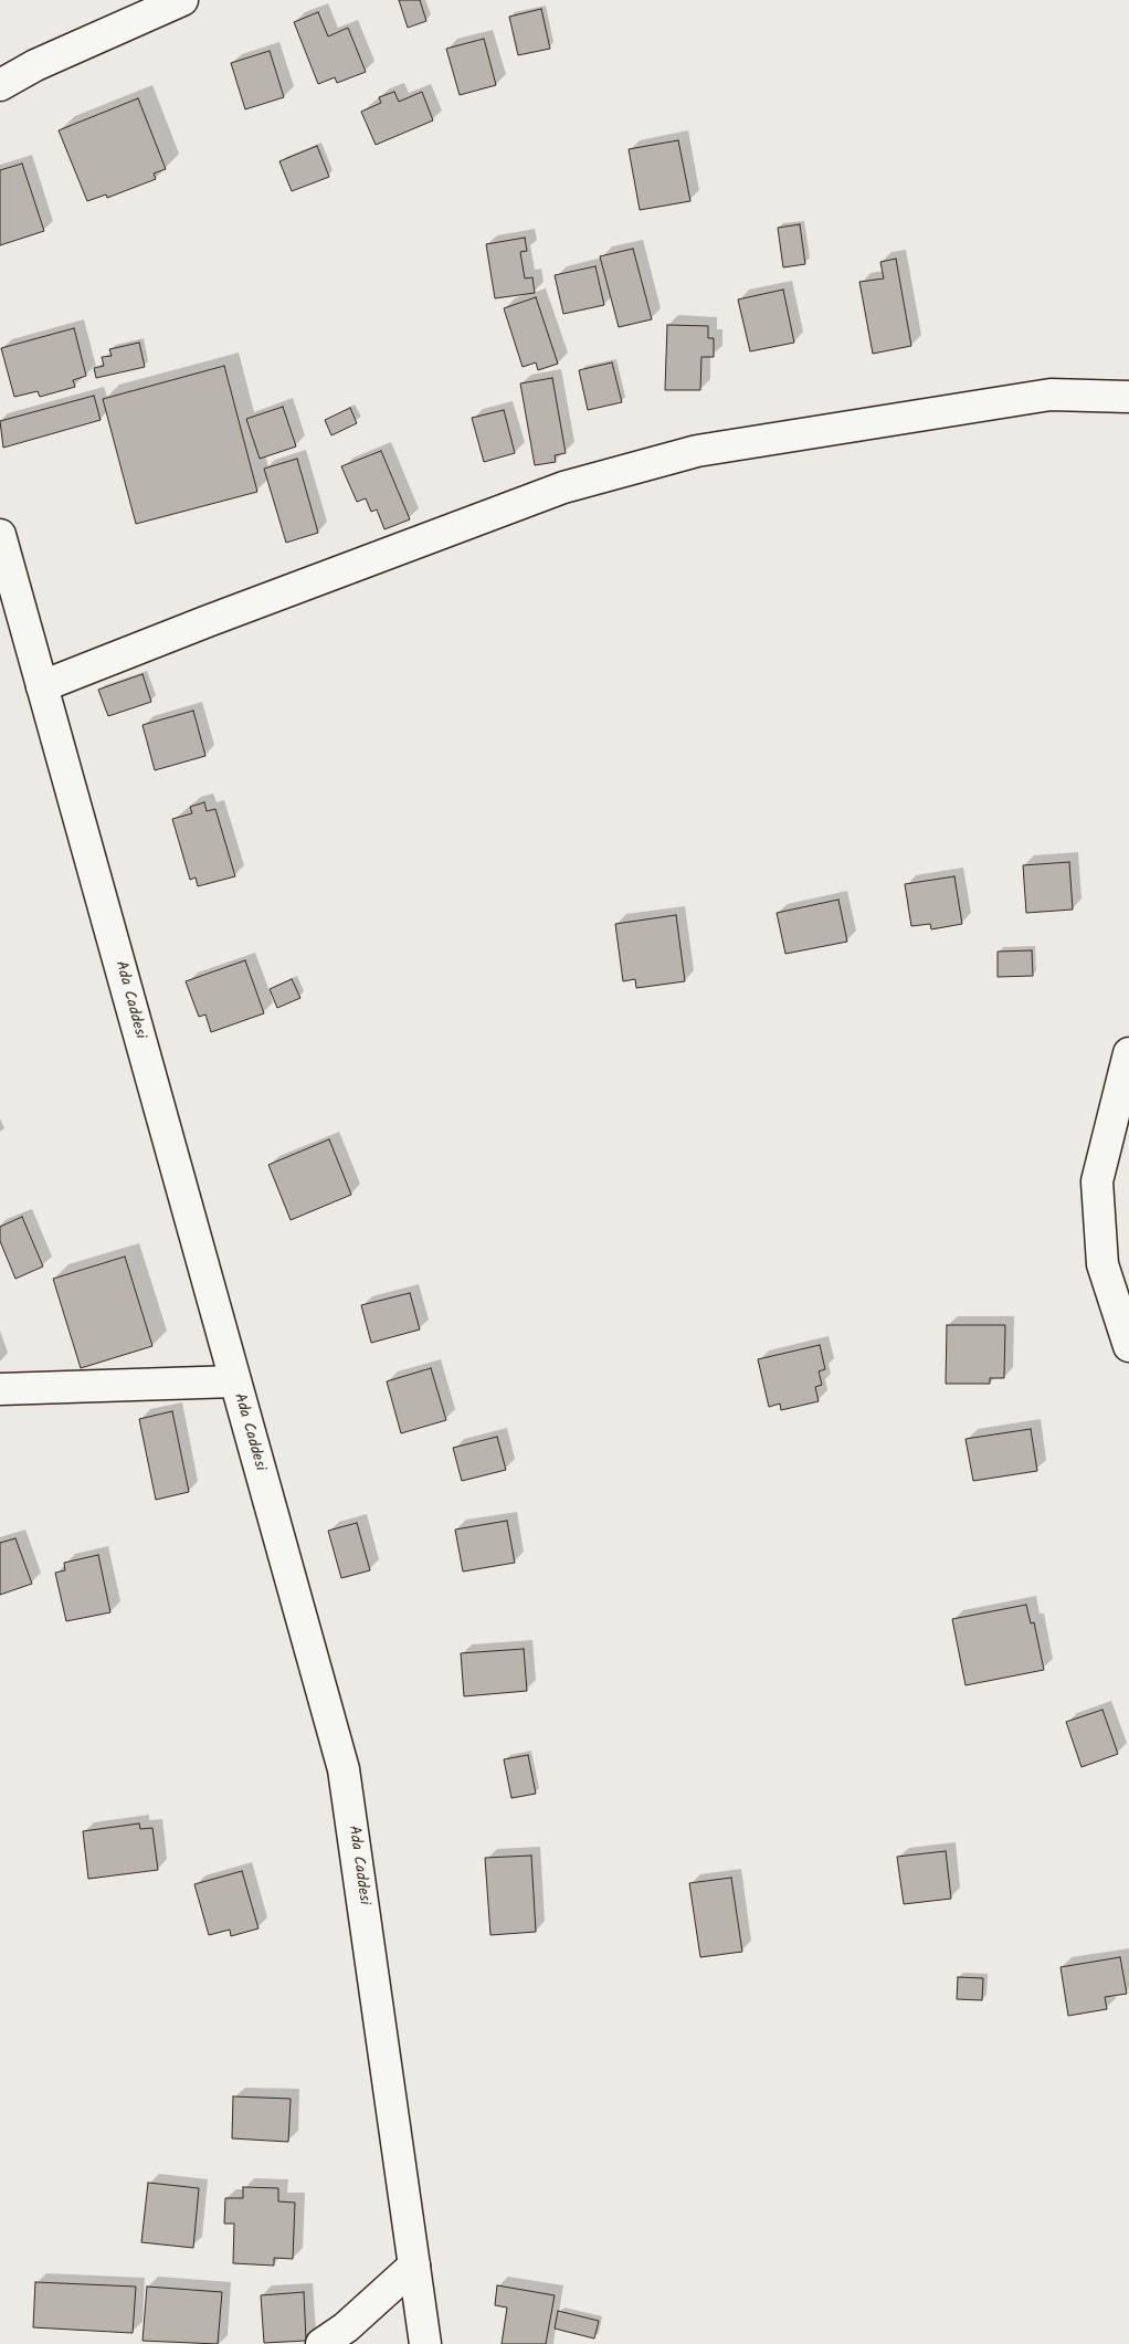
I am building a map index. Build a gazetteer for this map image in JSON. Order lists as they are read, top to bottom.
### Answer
{
  "streets": {
    "street": ["Ada Caddesi"]
  }
}
